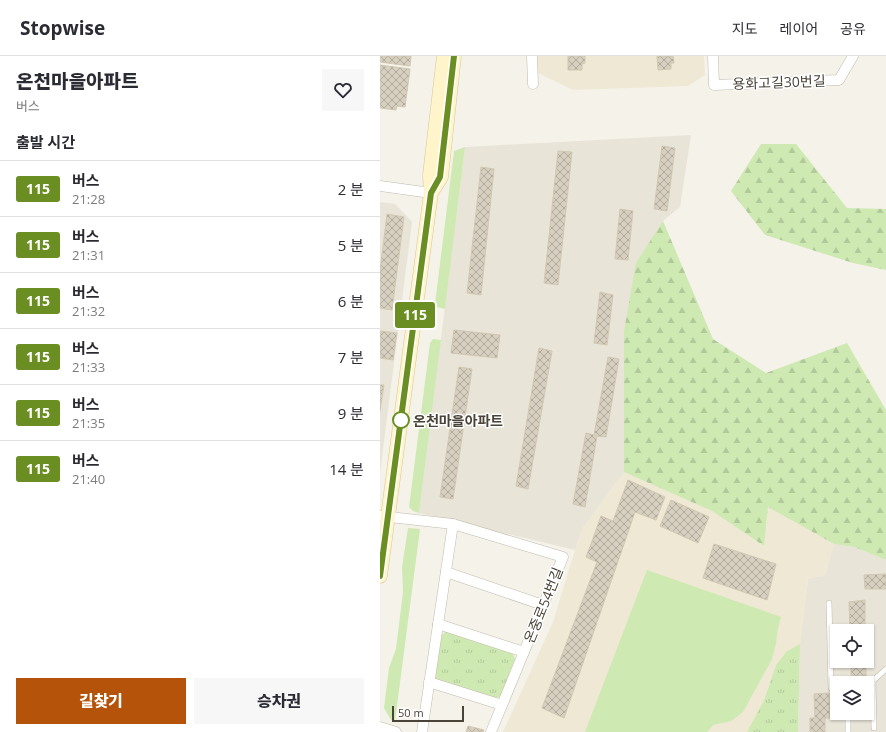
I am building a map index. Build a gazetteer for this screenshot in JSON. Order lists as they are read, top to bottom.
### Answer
{
  "streets": {
    "street": ["용화고길30번길", "온중로54번길"]
  },
  "places": ["온천마을아파트"],
  "lines": ["bus line 115"],
  "scale_bar": "50 m",
  "page": {
    "header": "Stopwise",
    "nav": ["지도", "레이어", "공유"],
    "heading": [
      ["온천마을아파트", "버스"],
      "출발 시간"
    ],
    "on_map": "115",
    "list": [
      {
        "mark": "115",
        "name": "버스",
        "note": "21:28",
        "value": "2 분"
      },
      {
        "mark": "115",
        "name": "버스",
        "note": "21:31",
        "value": "5 분"
      },
      {
        "mark": "115",
        "name": "버스",
        "note": "21:32",
        "value": "6 분"
      },
      {
        "mark": "115",
        "name": "버스",
        "note": "21:33",
        "value": "7 분"
      },
      {
        "mark": "115",
        "name": "버스",
        "note": "21:35",
        "value": "9 분"
      },
      {
        "mark": "115",
        "name": "버스",
        "note": "21:40",
        "value": "14 분"
      }
    ],
    "buttons": ["길찾기", "승차권"],
    "scale": "50 m"
  }
}
